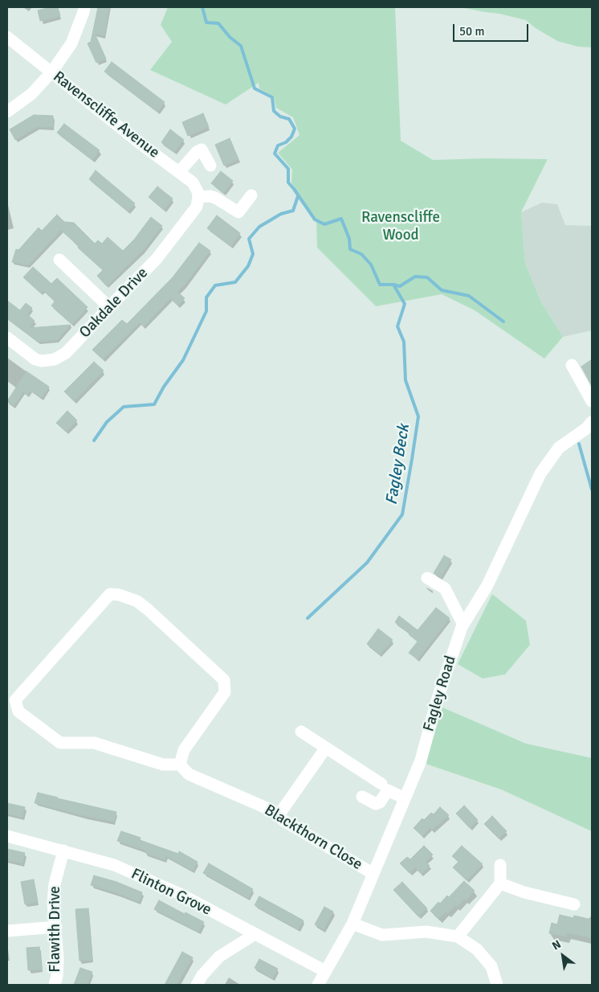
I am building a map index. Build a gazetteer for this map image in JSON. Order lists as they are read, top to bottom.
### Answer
{
  "streets": {
    "street": [
      "Ravenscliffe Avenue",
      "Oakdale Drive",
      "Fagley Road",
      "Blackthorn Close",
      "Flinton Grove",
      "Flawith Drive"
    ]
  },
  "crossings": [
    ["Ravenscliffe Avenue", "Oakdale Drive"],
    ["Fagley Road", "Blackthorn Close"],
    ["Fagley Road", "Flinton Grove"],
    ["Flinton Grove", "Flawith Drive"]
  ],
  "water": ["Fagley Beck"],
  "parks": ["Ravenscliffe Wood"],
  "scale_bar": "50 m",
  "north": "top left"
}
